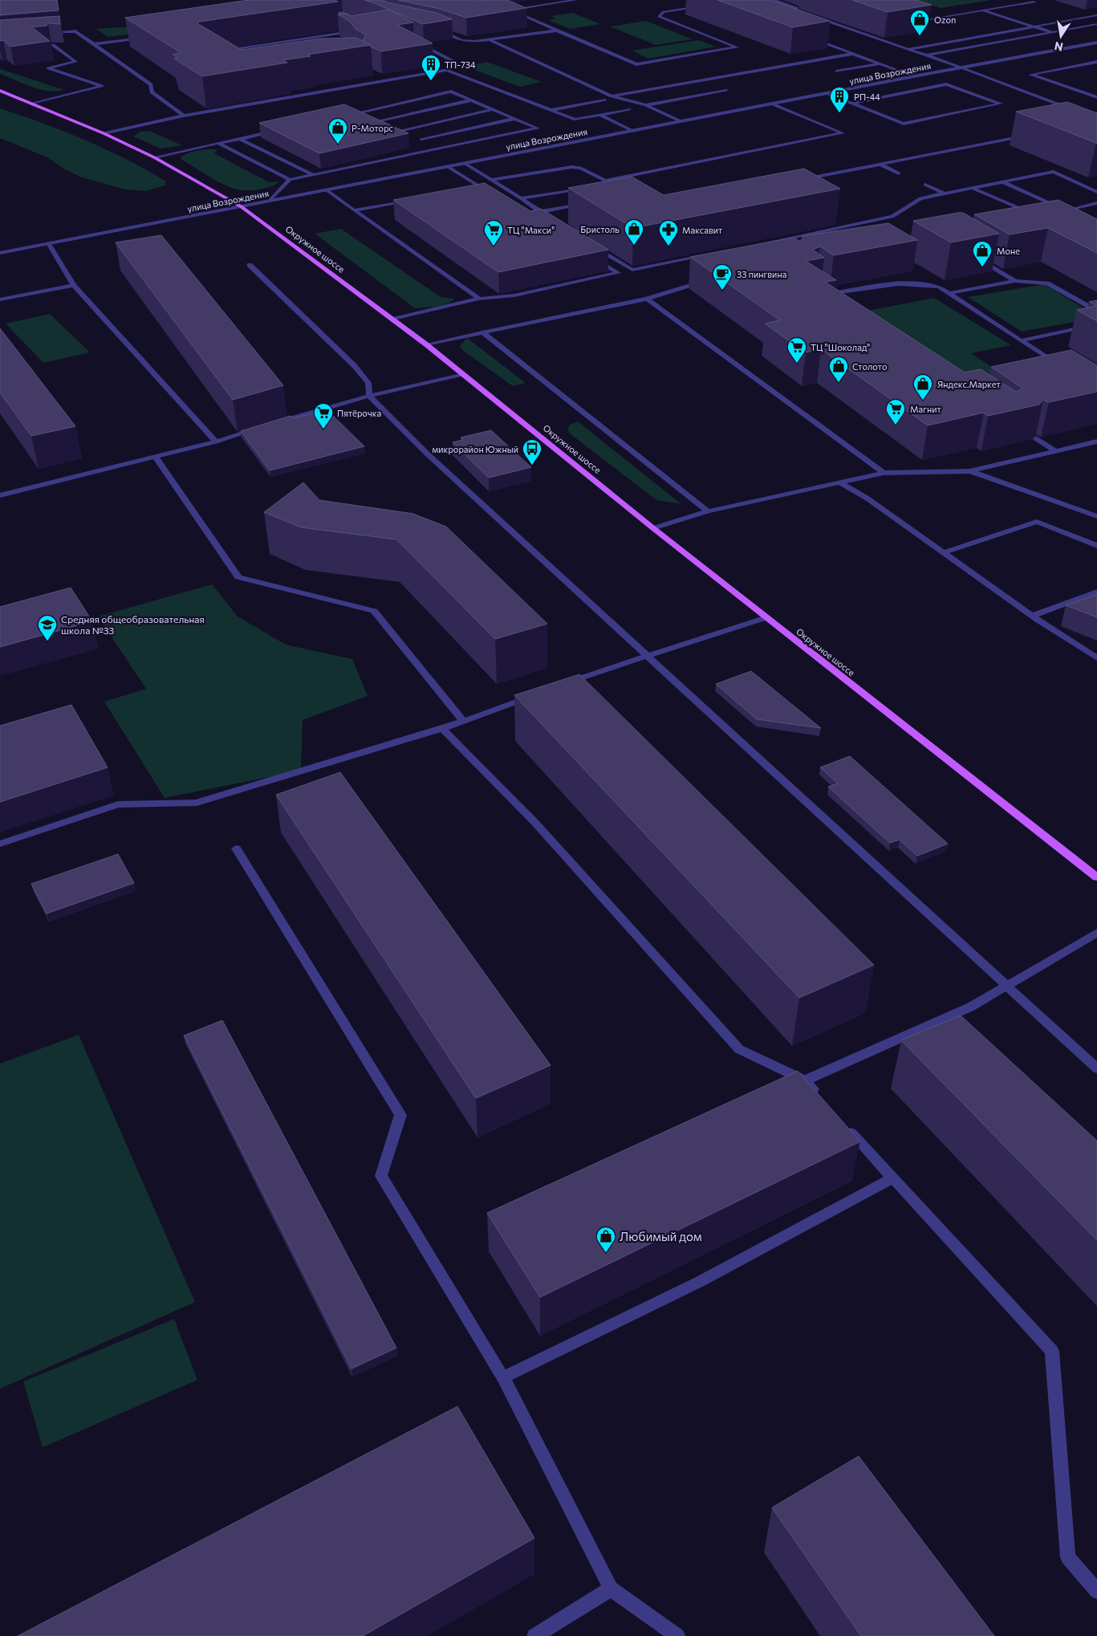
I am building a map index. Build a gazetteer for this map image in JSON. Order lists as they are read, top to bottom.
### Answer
{
  "streets": {
    "main road": ["Окружное шоссе"],
    "street": ["улица Возрождения"]
  },
  "crossings": [
    ["улица Возрождения", "Окружное шоссе"]
  ],
  "places": {
    "shop": [
      "Ozon",
      "Р-Моторс",
      "Бристоль",
      "Моне",
      "Столото",
      "Яндекс.Маркет",
      "Любимый дом"
    ],
    "building": ["ТП-734", "РП-44"],
    "supermarket": [
      "ТЦ \"Макси\"",
      "ТЦ \"Шоколад\"",
      "Магнит",
      "Пятёрочка"
    ],
    "pharmacy": ["Максавит"],
    "cafe": ["33 пингвина"],
    "bus stop": ["микрорайон Южный"],
    "school or university": ["Средняя общеобразовательная школа №33"]
  },
  "north": "bottom"
}
